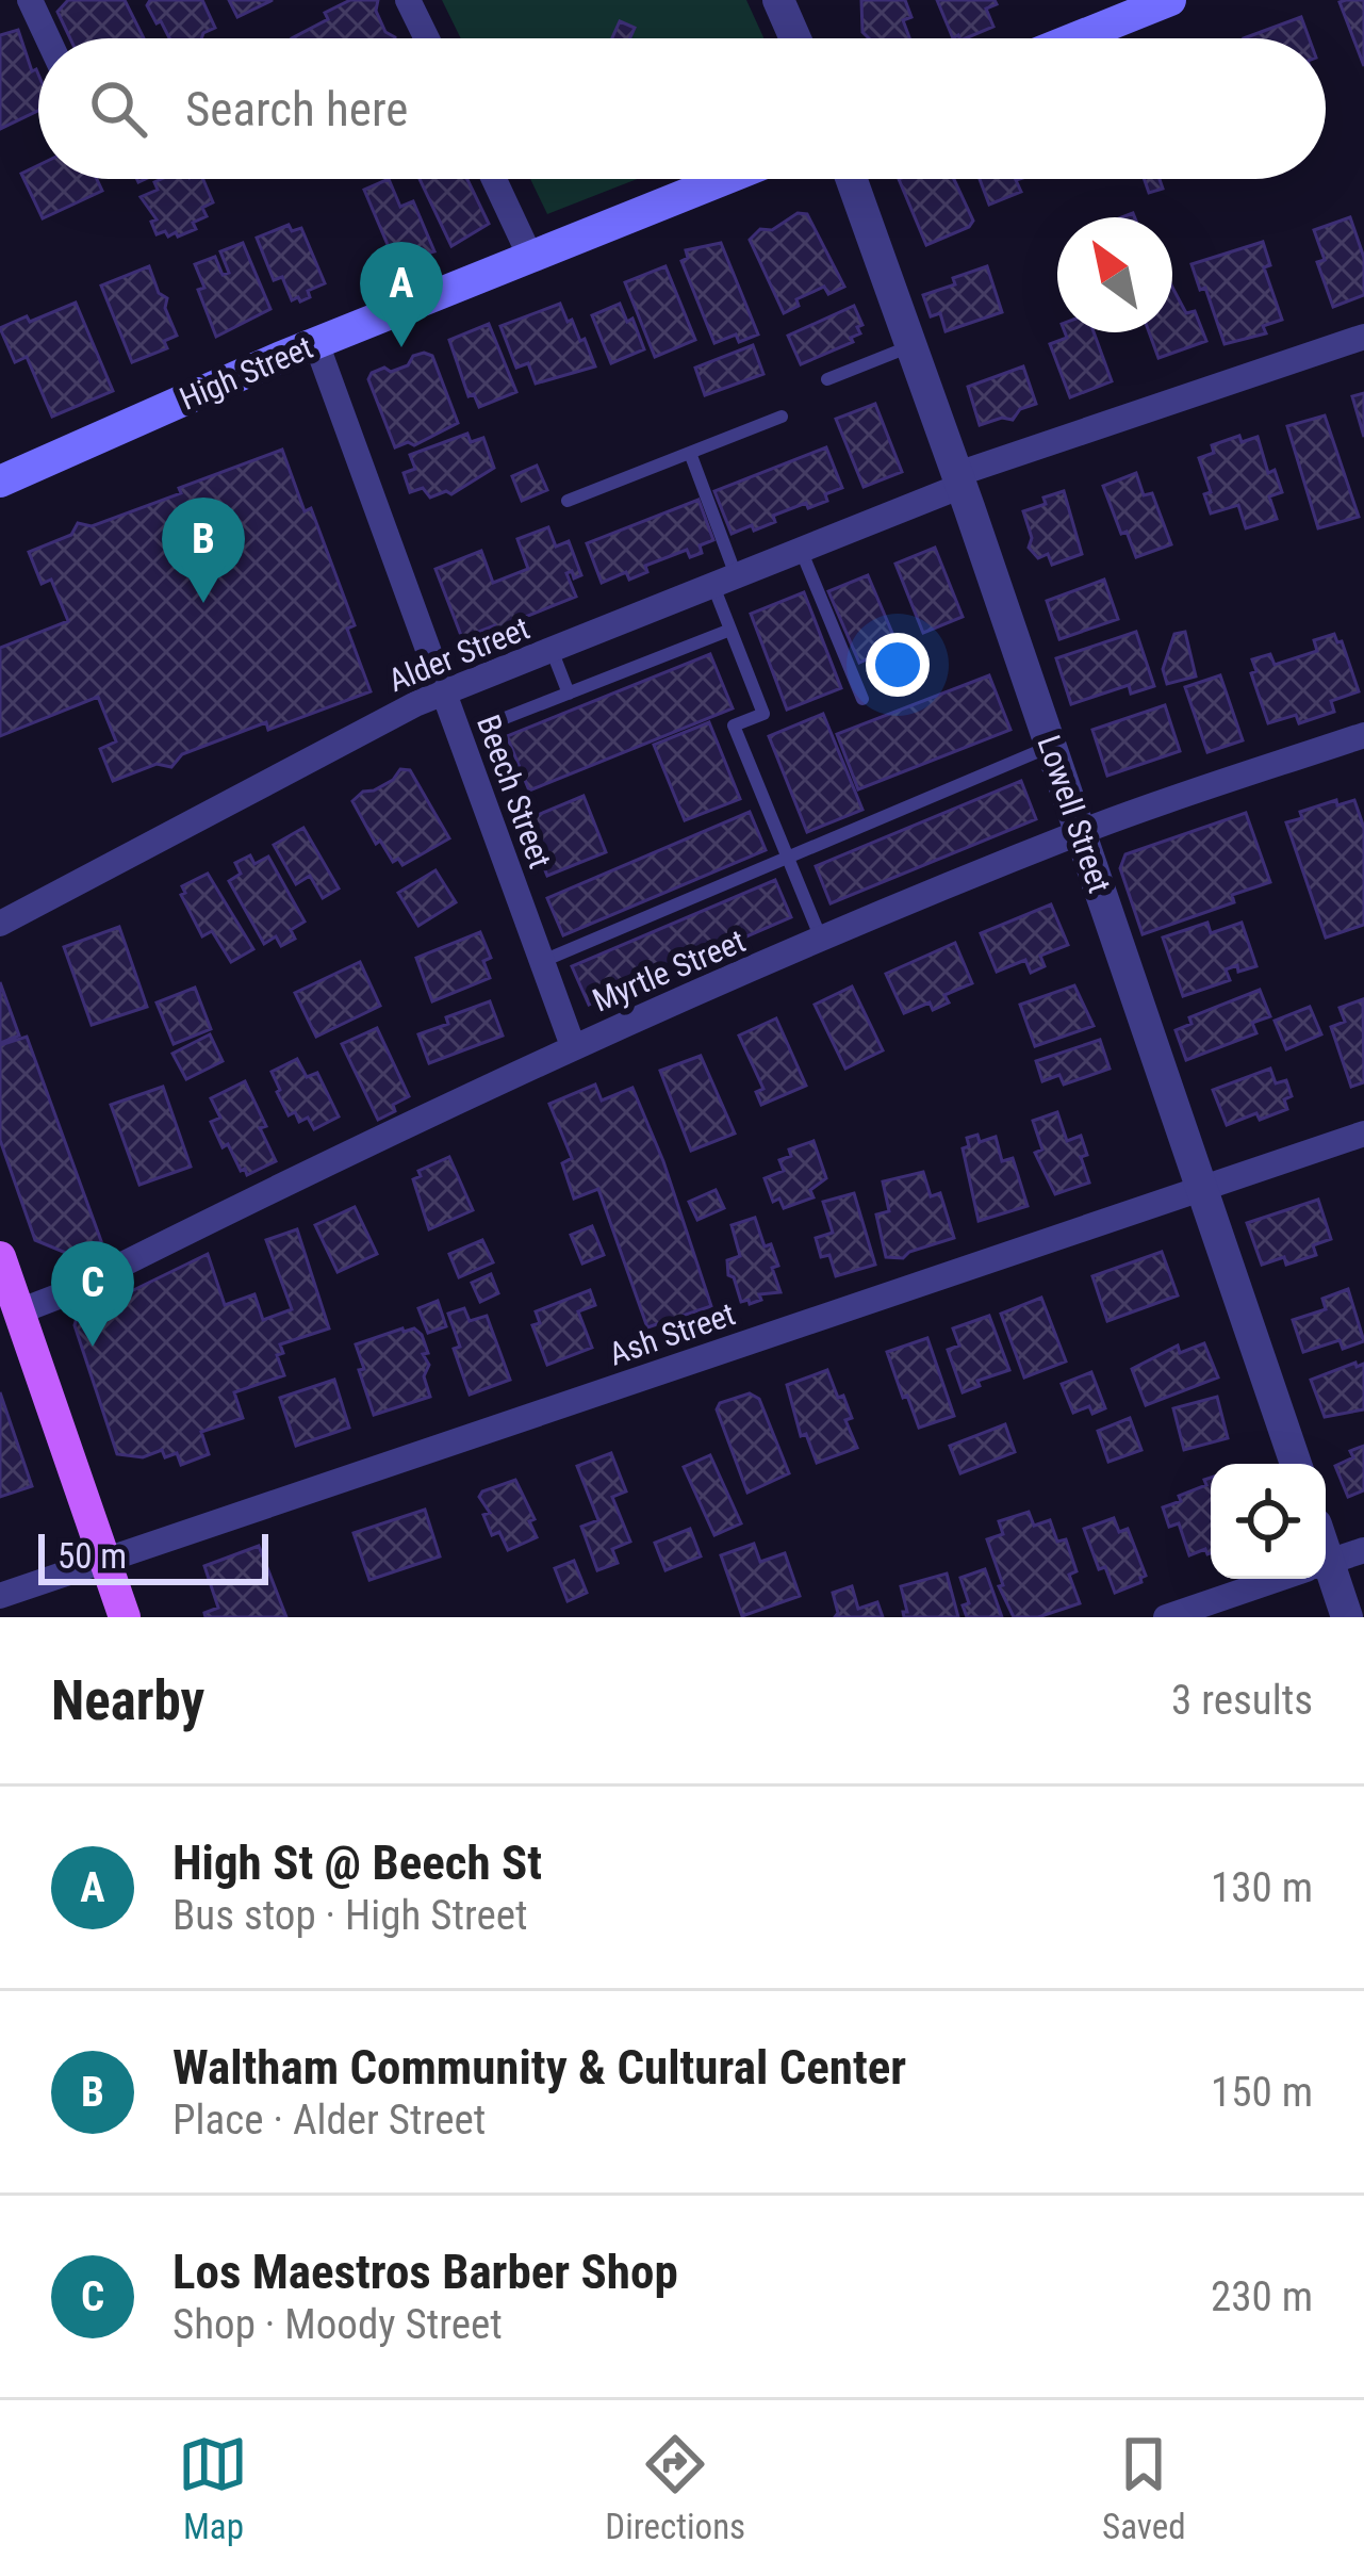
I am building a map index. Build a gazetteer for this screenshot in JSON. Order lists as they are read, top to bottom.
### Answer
{
  "streets": {
    "main road": ["High Street"],
    "street": [
      "Alder Street",
      "Beech Street",
      "Lowell Street",
      "Myrtle Street",
      "Ash Street"
    ]
  },
  "crossings": [
    ["High Street", "Beech Street"],
    ["Alder Street", "Beech Street"],
    ["Alder Street", "Lowell Street"],
    ["Beech Street", "Myrtle Street"],
    ["Lowell Street", "Myrtle Street"],
    ["Lowell Street", "Ash Street"]
  ],
  "scale_bar": "50 m",
  "north": "top left",
  "page": {
    "search": "Search here",
    "pins": ["A", "B", "C"],
    "scale": "50 m",
    "heading": ["Nearby", "3 results"],
    "list": [
      {
        "mark": "A",
        "name": "High St @ Beech St",
        "note": "Bus stop · High Street",
        "value": "130 m"
      },
      {
        "mark": "B",
        "name": "Waltham Community & Cultural Center",
        "note": "Place · Alder Street",
        "value": "150 m"
      },
      {
        "mark": "C",
        "name": "Los Maestros Barber Shop",
        "note": "Shop · Moody Street",
        "value": "230 m"
      }
    ],
    "nav": ["Map", "Directions", "Saved"]
  }
}
